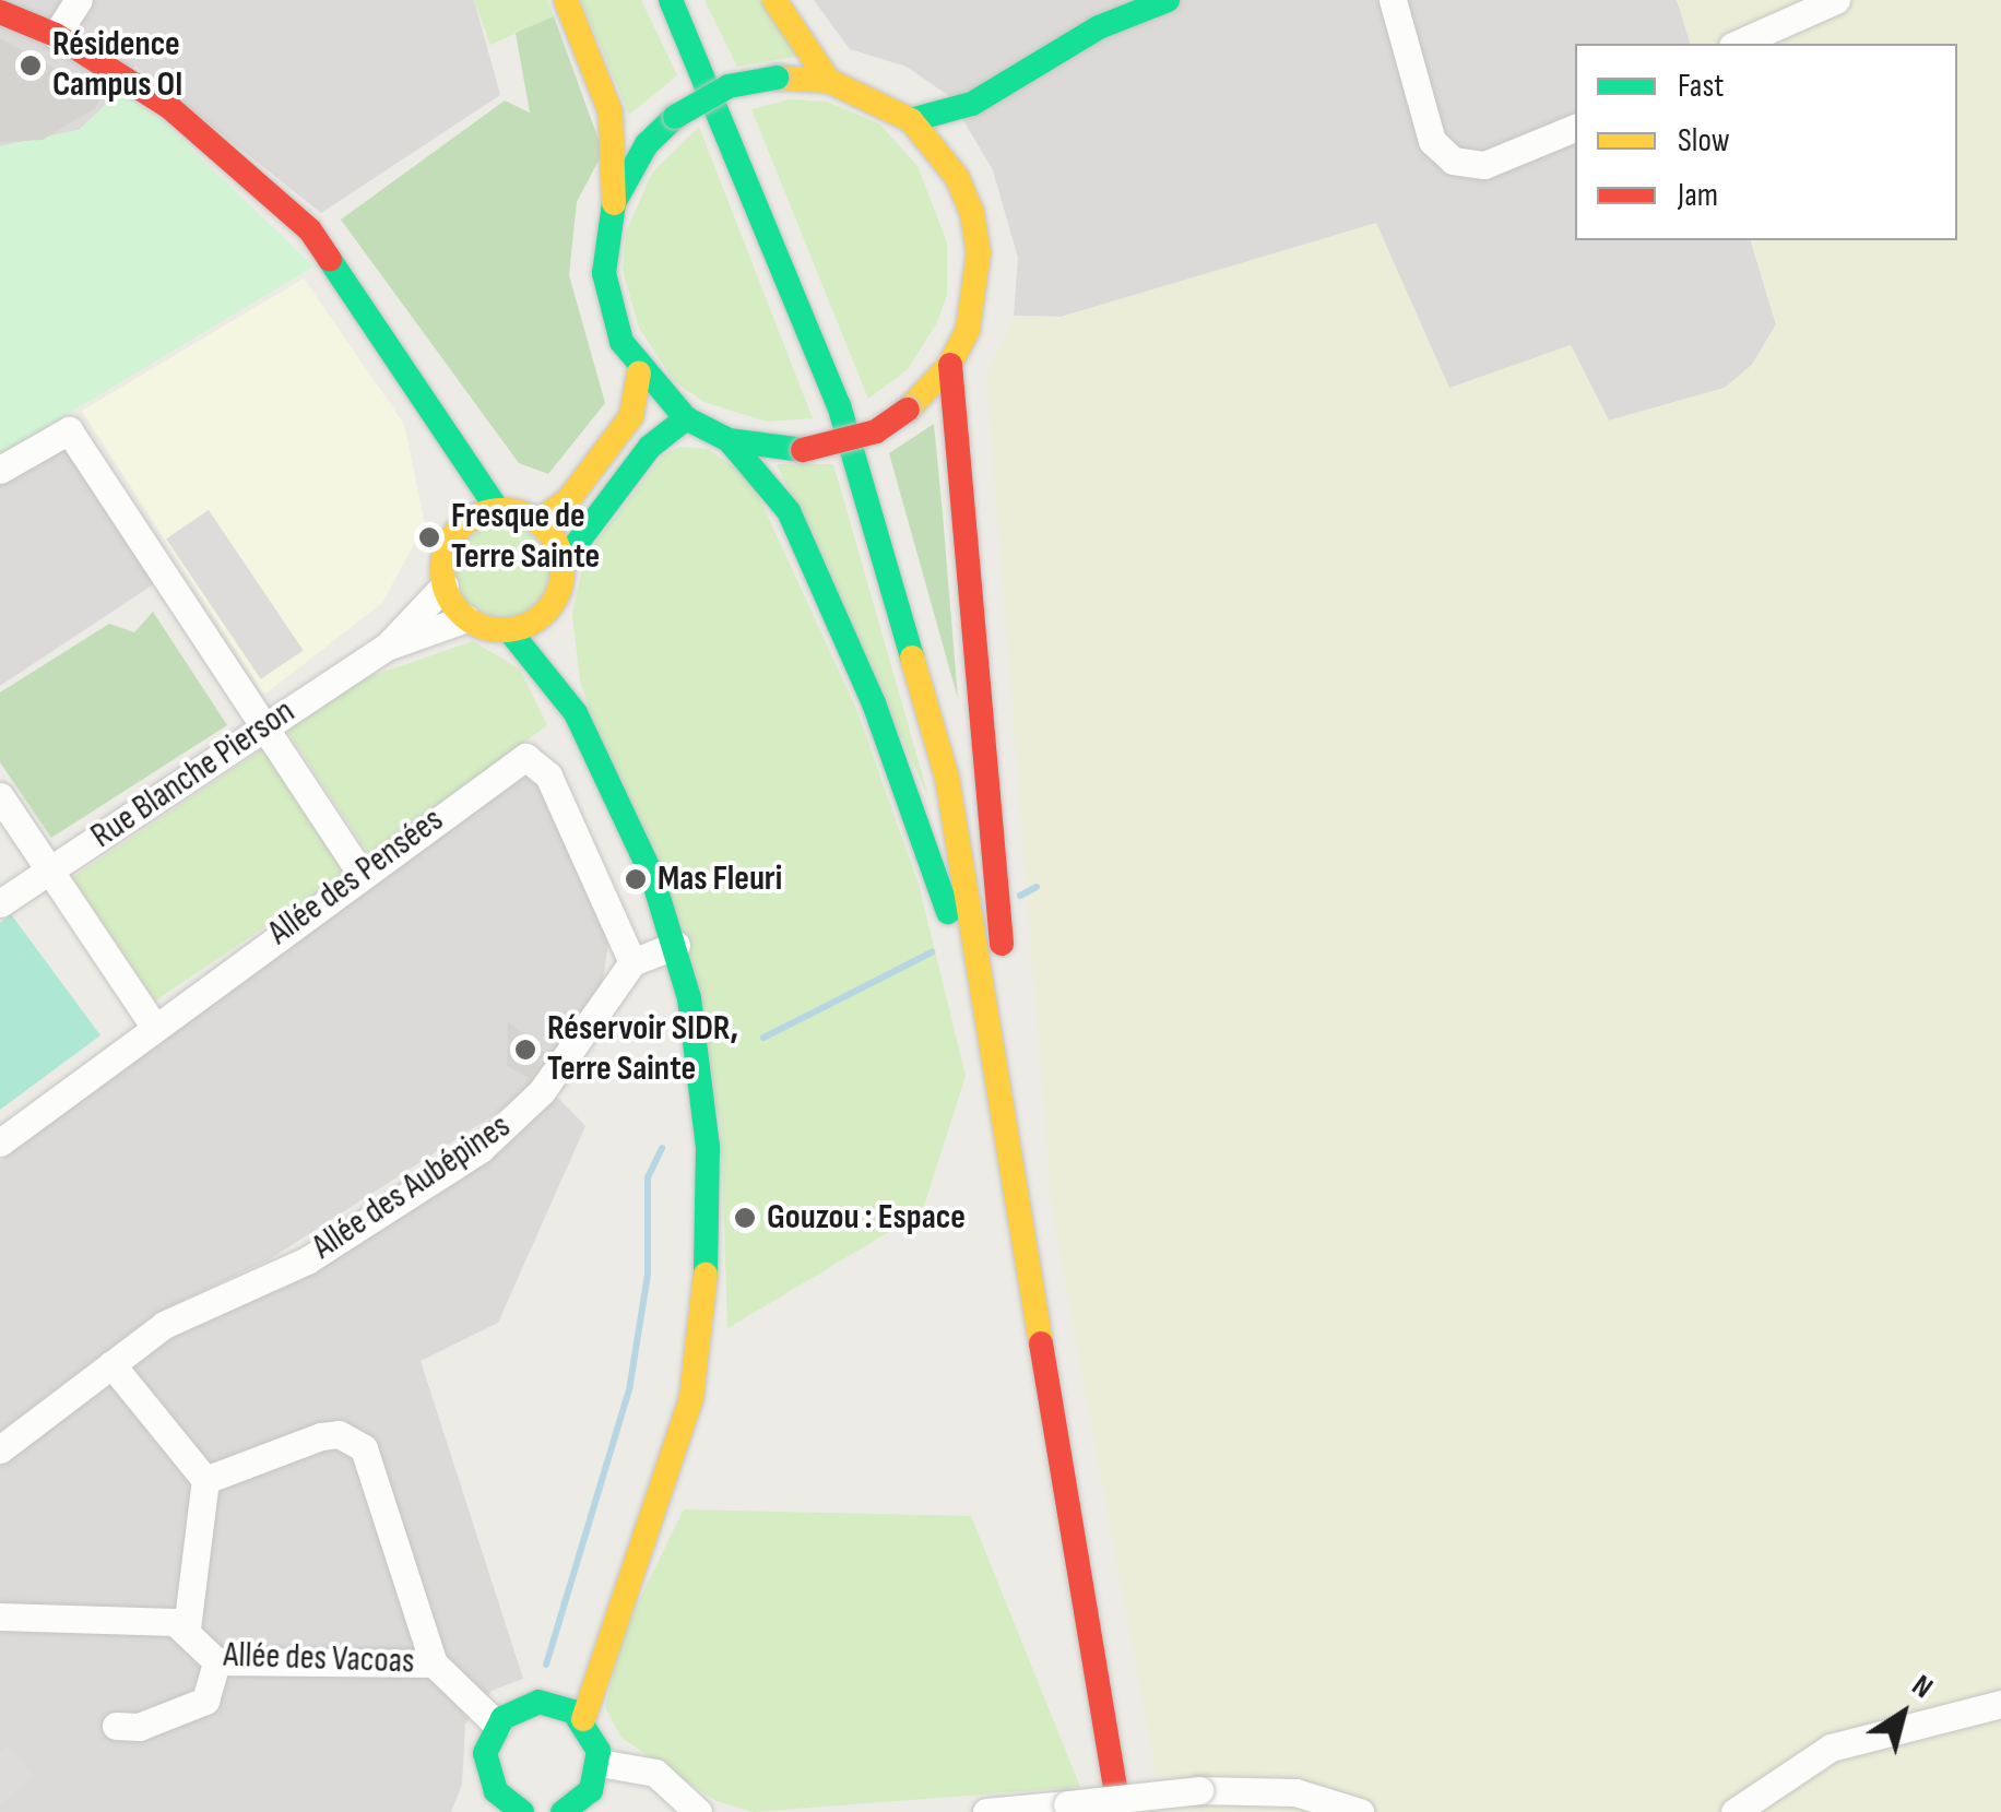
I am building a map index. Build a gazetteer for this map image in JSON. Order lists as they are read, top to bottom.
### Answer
{
  "streets": {
    "street": [
      "Rue Blanche Pierson",
      "Allée des Pensées",
      "Allée des Aubépines",
      "Allée des Vacoas"
    ]
  },
  "crossings": [
    ["Allée des Pensées", "Allée des Aubépines"]
  ],
  "places": [
    "Résidence Campus OI",
    "Fresque de Terre Sainte",
    "Mas Fleuri",
    "Réservoir SIDR, Terre Sainte",
    "Gouzou : Espace"
  ],
  "legend": ["Fast", "Slow", "Jam"],
  "north": "top right"
}
